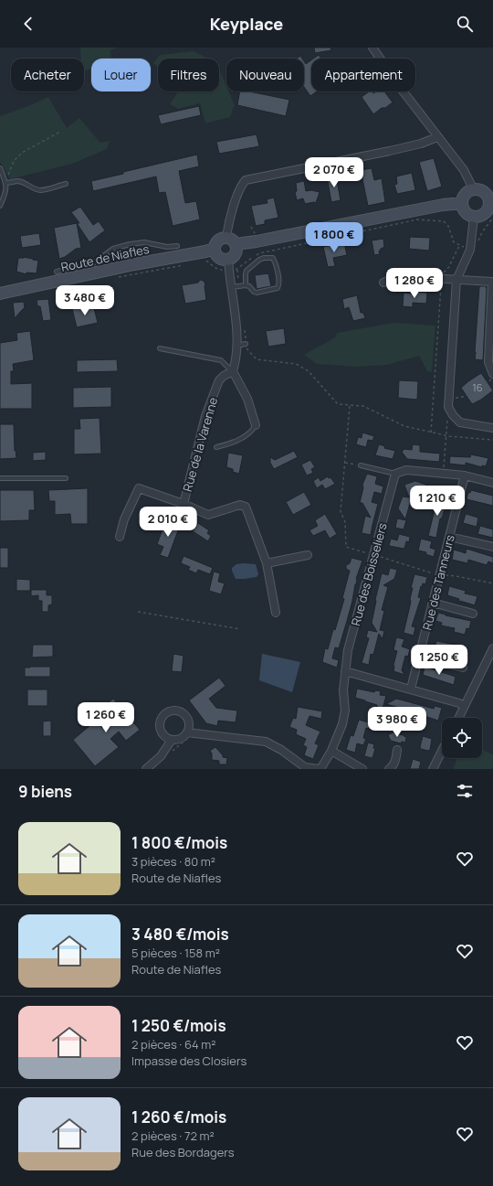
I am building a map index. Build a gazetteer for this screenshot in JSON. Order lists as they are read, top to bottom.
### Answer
{
  "streets": {
    "street": [
      "Route de Niafles",
      "Rue de la Varenne",
      "Rue des Boisseliers",
      "Rue des Tanneurs"
    ]
  },
  "house_numbers": ["16"],
  "page": {
    "header": "Keyplace",
    "chip": [
      "Acheter",
      "Louer",
      "Filtres",
      "Nouveau",
      "Appartement"
    ],
    "price": [
      "2 070 €",
      "1 800 €",
      "1 280 €",
      "3 480 €",
      "1 210 €",
      "2 010 €",
      "1 250 €",
      "1 260 €",
      "3 980 €"
    ],
    "heading": "9 biens",
    "list": [
      {
        "name": "1 800 €/mois",
        "note": "3 pièces · 80 m² · Route de Niafles"
      },
      {
        "name": "3 480 €/mois",
        "note": "5 pièces · 158 m² · Route de Niafles"
      },
      {
        "name": "1 250 €/mois",
        "note": "2 pièces · 64 m² · Impasse des Closiers"
      },
      {
        "name": "1 260 €/mois",
        "note": "2 pièces · 72 m² · Rue des Bordagers"
      }
    ]
  }
}
